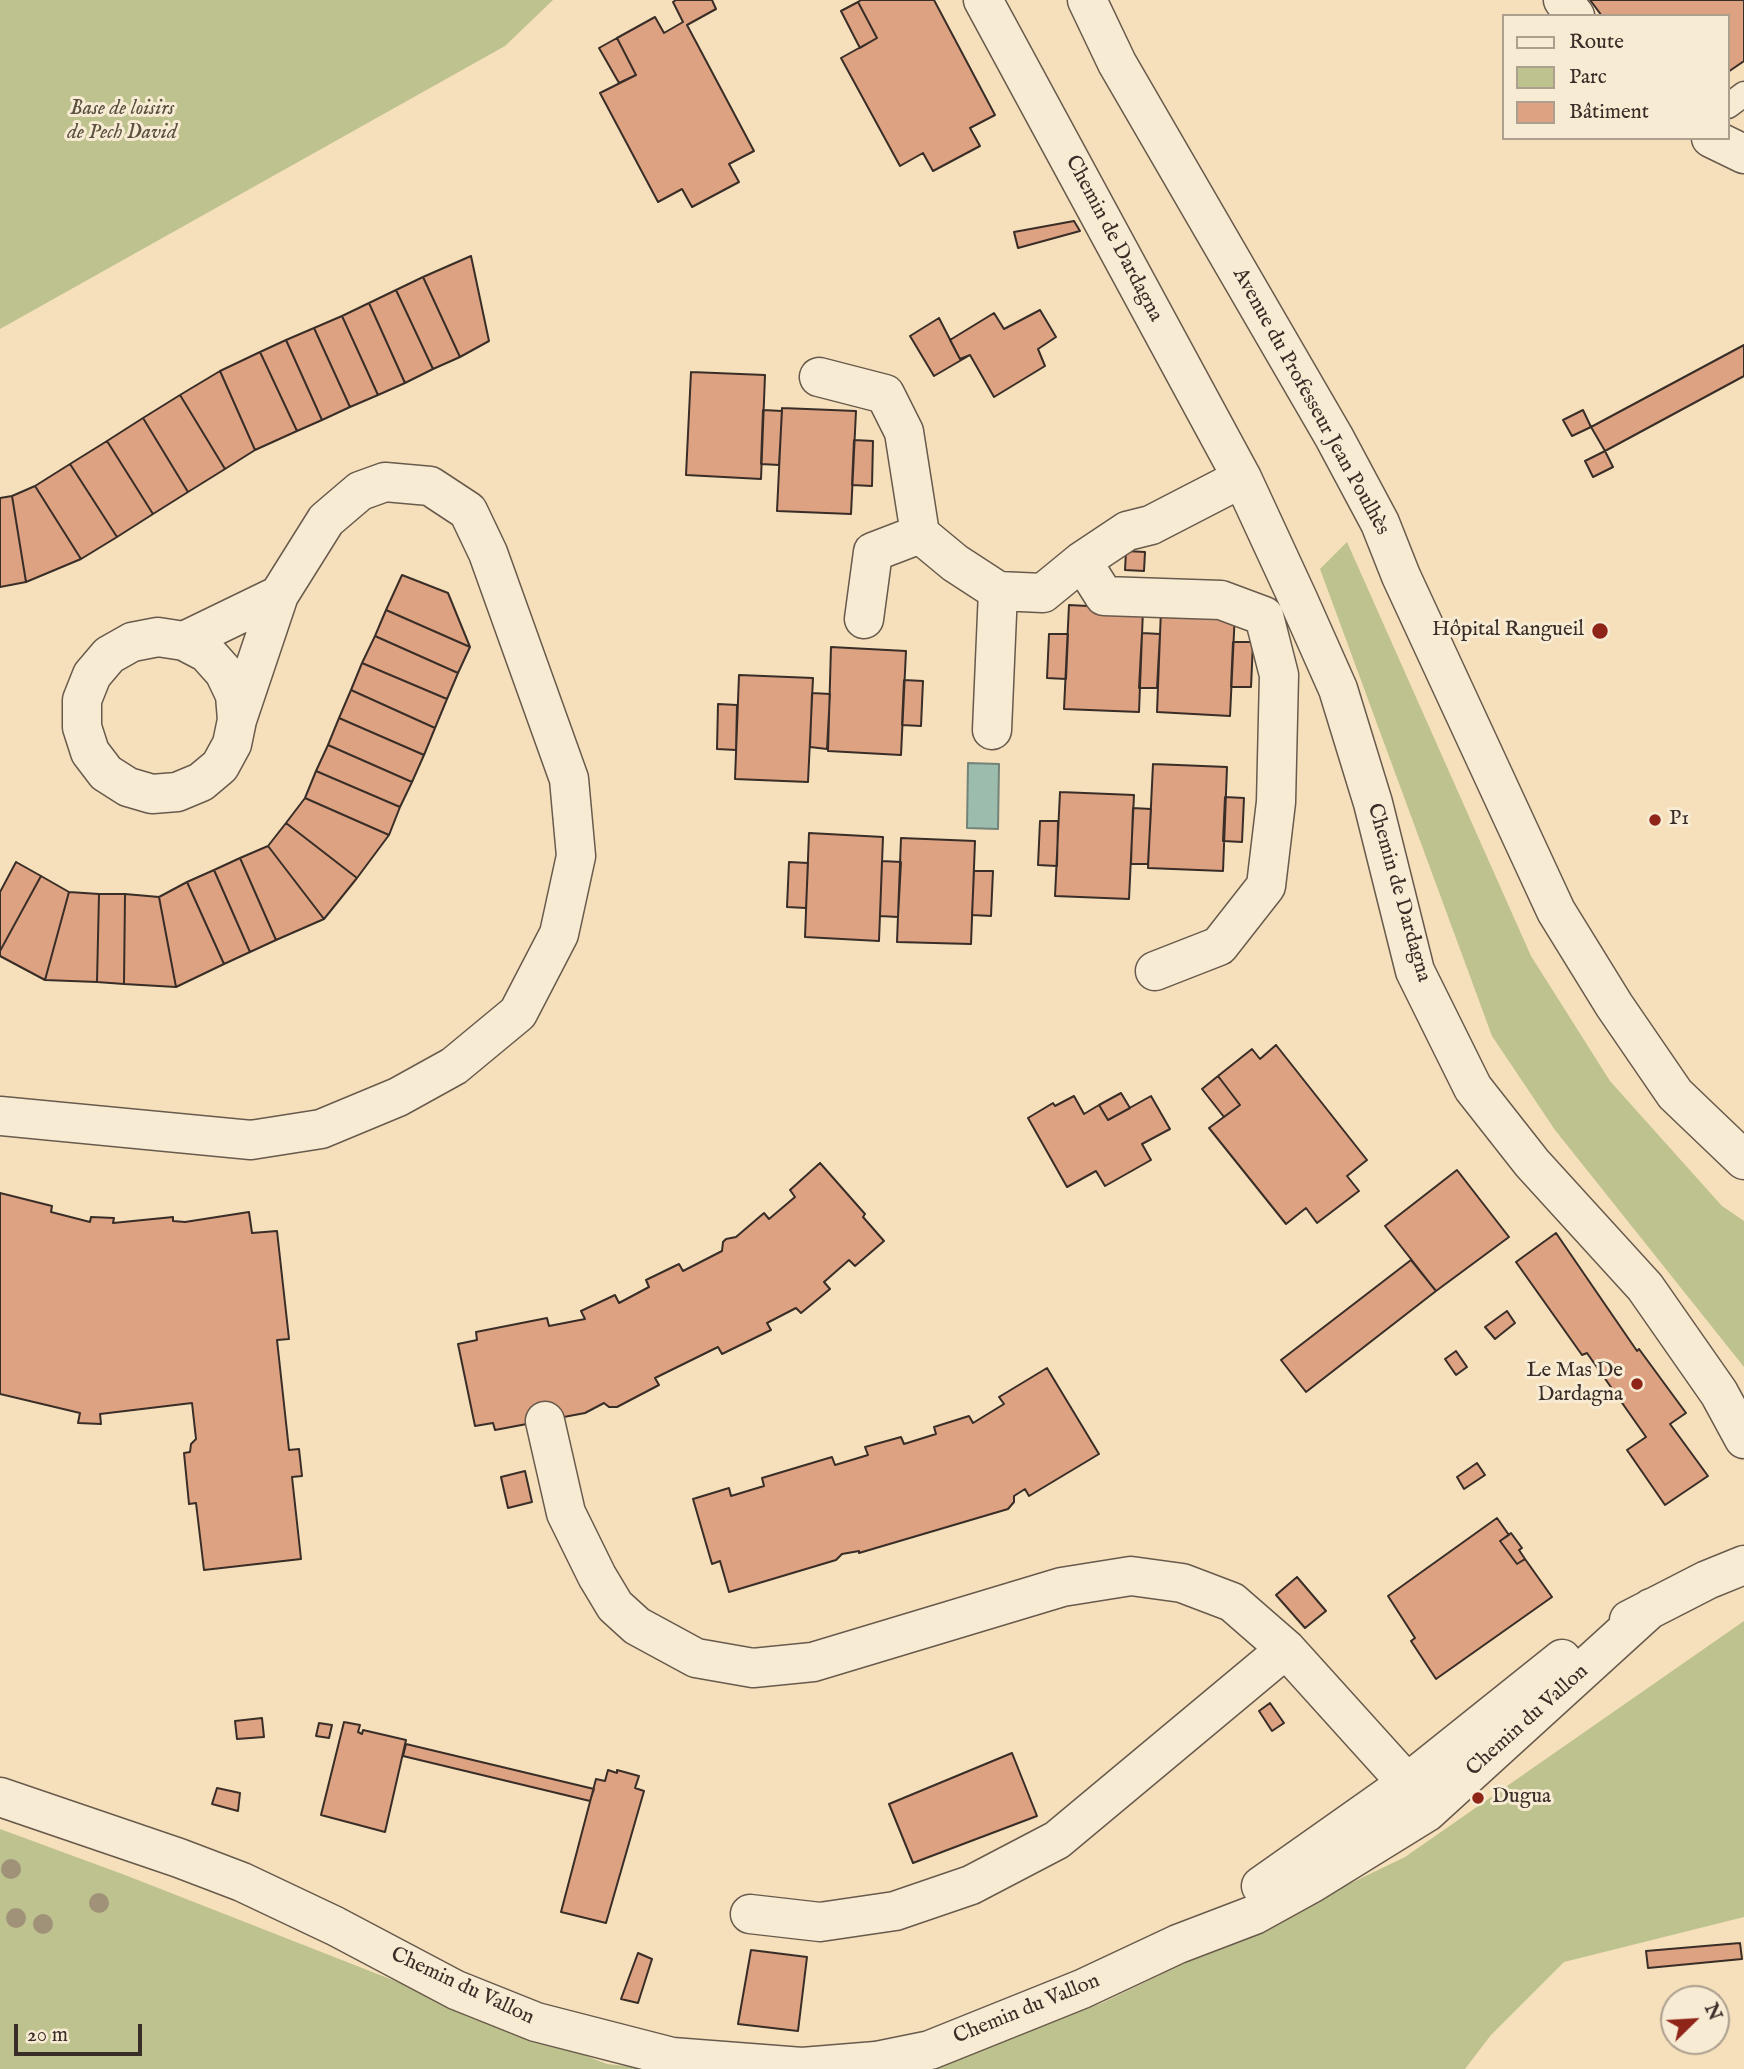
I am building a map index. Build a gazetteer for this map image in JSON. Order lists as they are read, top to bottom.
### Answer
{
  "streets": {
    "street": ["Chemin de Dardagna", "Avenue du Professeur Jean Poulhès", "Chemin du Vallon"]
  },
  "parks": ["Base de loisirs de Pech David"],
  "places": [
    "Hôpital Rangueil",
    "P1",
    "Le Mas De Dardagna",
    "Dugua"
  ],
  "legend": ["Route", "Parc", "Bâtiment"],
  "scale_bar": "20 m",
  "north": "top right"
}
